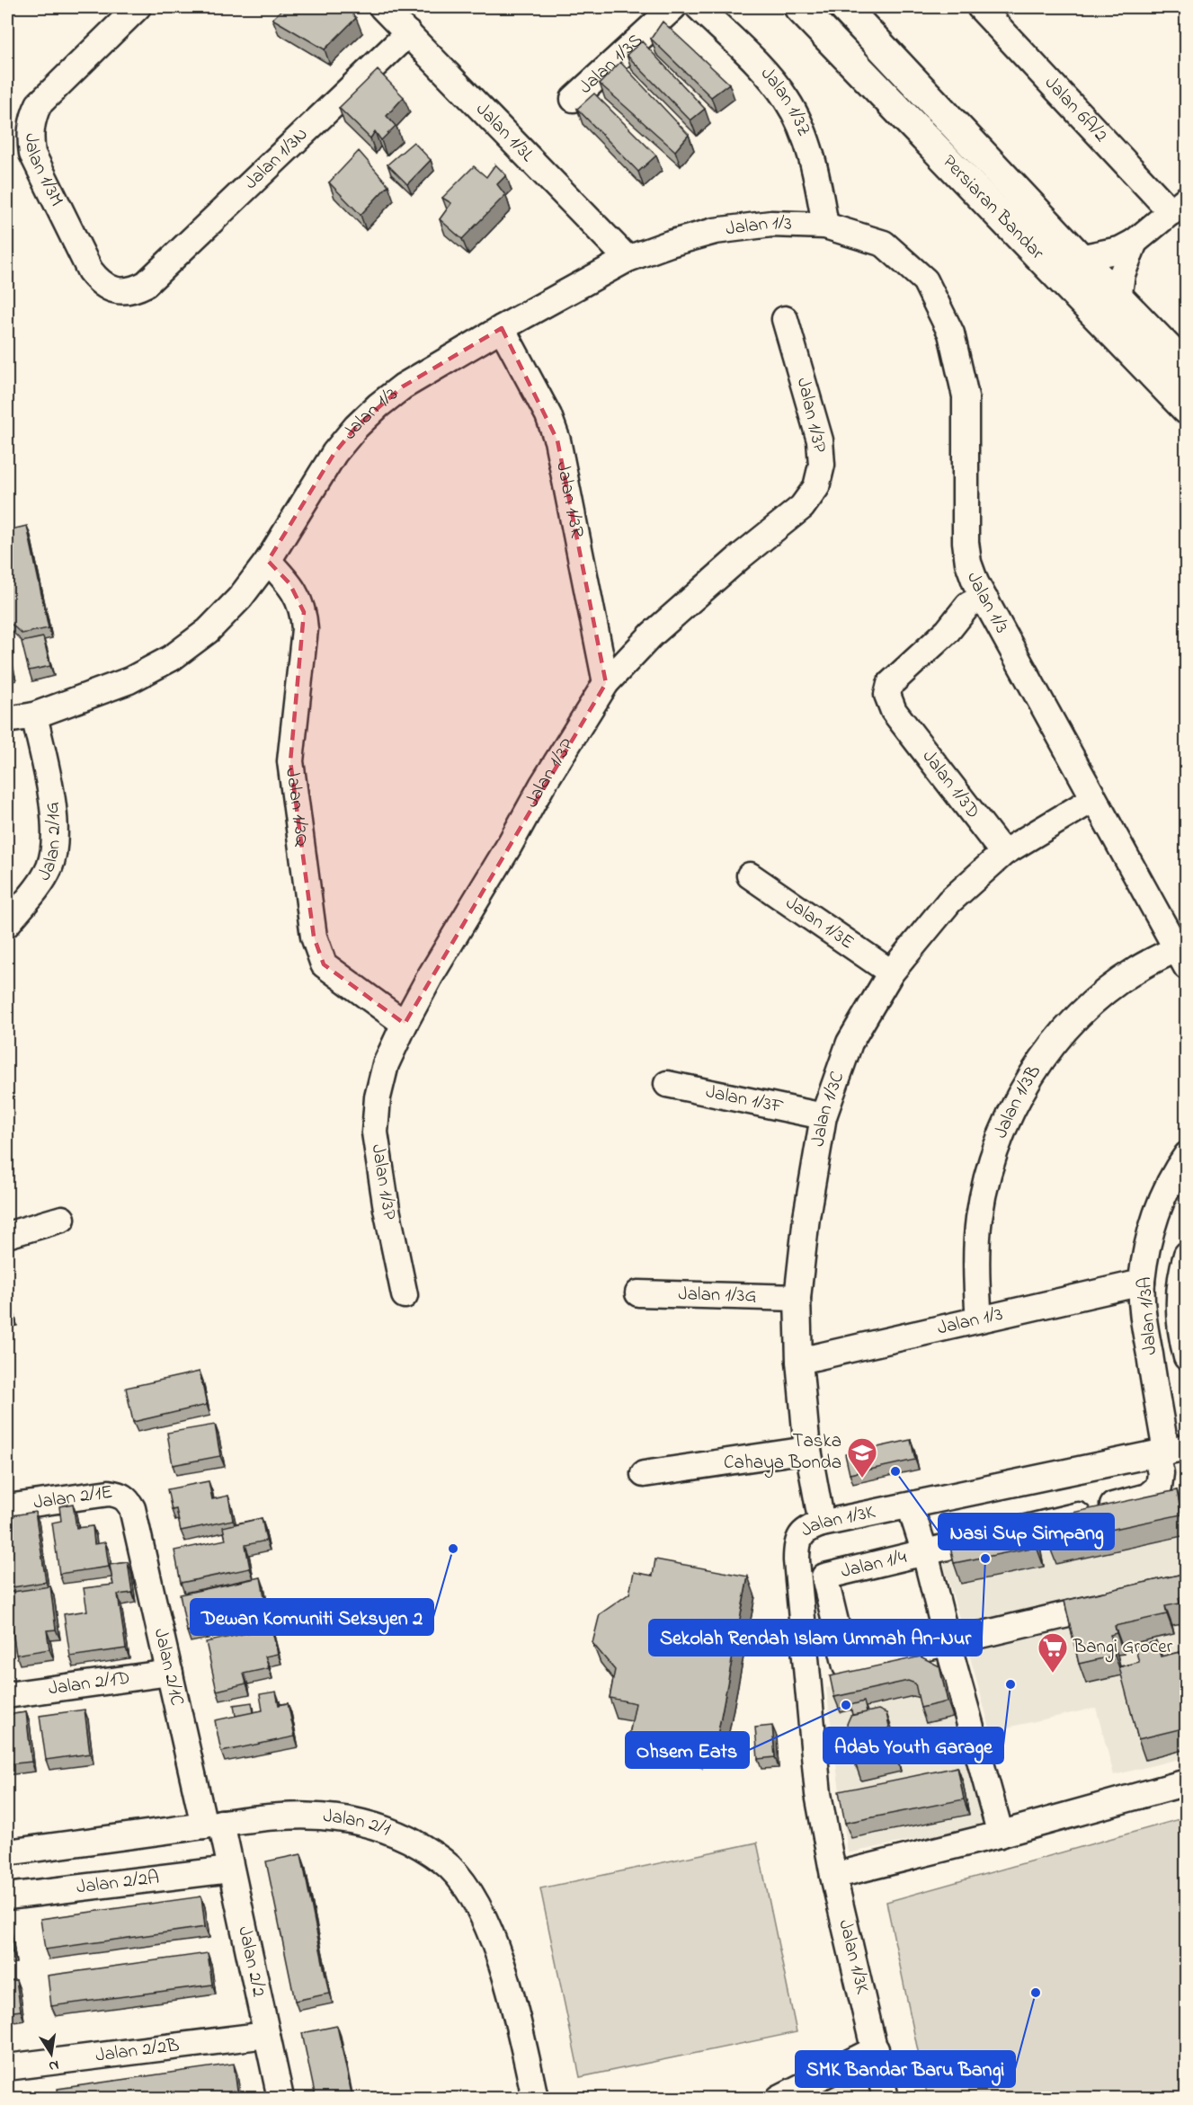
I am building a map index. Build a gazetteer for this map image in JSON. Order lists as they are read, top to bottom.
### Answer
{
  "streets": {
    "main road": ["Persiaran Bandar"],
    "street": [
      "Jalan 1/3S",
      "Jalan 1/3Z",
      "Jalan 6A/2",
      "Jalan 1/3L",
      "Jalan 1/3N",
      "Jalan 1/3M",
      "Jalan 1/3",
      "Jalan 1/3P",
      "Jalan 1/3R",
      "Jalan 1/3D",
      "Jalan 1/3Q",
      "Jalan 2/1G",
      "Jalan 1/3E",
      "Jalan 1/3F",
      "Jalan 1/3B",
      "Jalan 1/3C",
      "Jalan 1/3G",
      "Jalan 1/3A",
      "Jalan 2/1E",
      "Jalan 1/3K",
      "Jalan 1/4",
      "Jalan 2/1C",
      "Jalan 2/1D",
      "Jalan 2/1",
      "Jalan 2/2A",
      "Jalan 2/2",
      "Jalan 2/2B"
    ]
  },
  "crossings": [
    ["Jalan 1/3Z", "Jalan 1/3"],
    ["Jalan 6A/2", "Persiaran Bandar"],
    ["Jalan 1/3L", "Jalan 1/3N"],
    ["Jalan 1/3L", "Jalan 1/3"],
    ["Jalan 1/3N", "Jalan 1/3M"],
    ["Jalan 1/3", "Jalan 1/3R"],
    ["Jalan 1/3", "Jalan 1/3D"],
    ["Jalan 1/3", "Jalan 1/3Q"],
    ["Jalan 1/3", "Jalan 2/1G"],
    ["Jalan 1/3", "Jalan 1/3B"],
    ["Jalan 1/3", "Jalan 1/3C"],
    ["Jalan 1/3", "Jalan 1/3A"],
    ["Jalan 1/3P", "Jalan 1/3R"],
    ["Jalan 1/3P", "Jalan 1/3Q"],
    ["Jalan 1/3D", "Jalan 1/3C"],
    ["Jalan 1/3E", "Jalan 1/3C"],
    ["Jalan 1/3F", "Jalan 1/3C"],
    ["Jalan 1/3C", "Jalan 1/3G"],
    ["Jalan 1/3C", "Jalan 1/3K"],
    ["Jalan 1/3A", "Jalan 1/3K"],
    ["Jalan 1/3A", "Jalan 1/4"],
    ["Jalan 2/1E", "Jalan 2/1C"],
    ["Jalan 1/3K", "Jalan 1/4"],
    ["Jalan 2/1C", "Jalan 2/1D"],
    ["Jalan 2/1C", "Jalan 2/1"],
    ["Jalan 2/1C", "Jalan 2/2"],
    ["Jalan 2/1", "Jalan 2/2"],
    ["Jalan 2/2A", "Jalan 2/2"],
    ["Jalan 2/2", "Jalan 2/2B"]
  ],
  "places": {
    "other": [
      "Nasi Sup Simpang",
      "Dewan Komuniti Seksyen 2",
      "Sekolah Rendah Islam Ummah An-Nur",
      "Adab Youth Garage",
      "Ohsem Eats",
      "SMK Bandar Baru Bangi"
    ],
    "school or university": ["Taska Cahaya Bonda"],
    "supermarket": ["Bangi Grocer"]
  },
  "north": "bottom"
}
